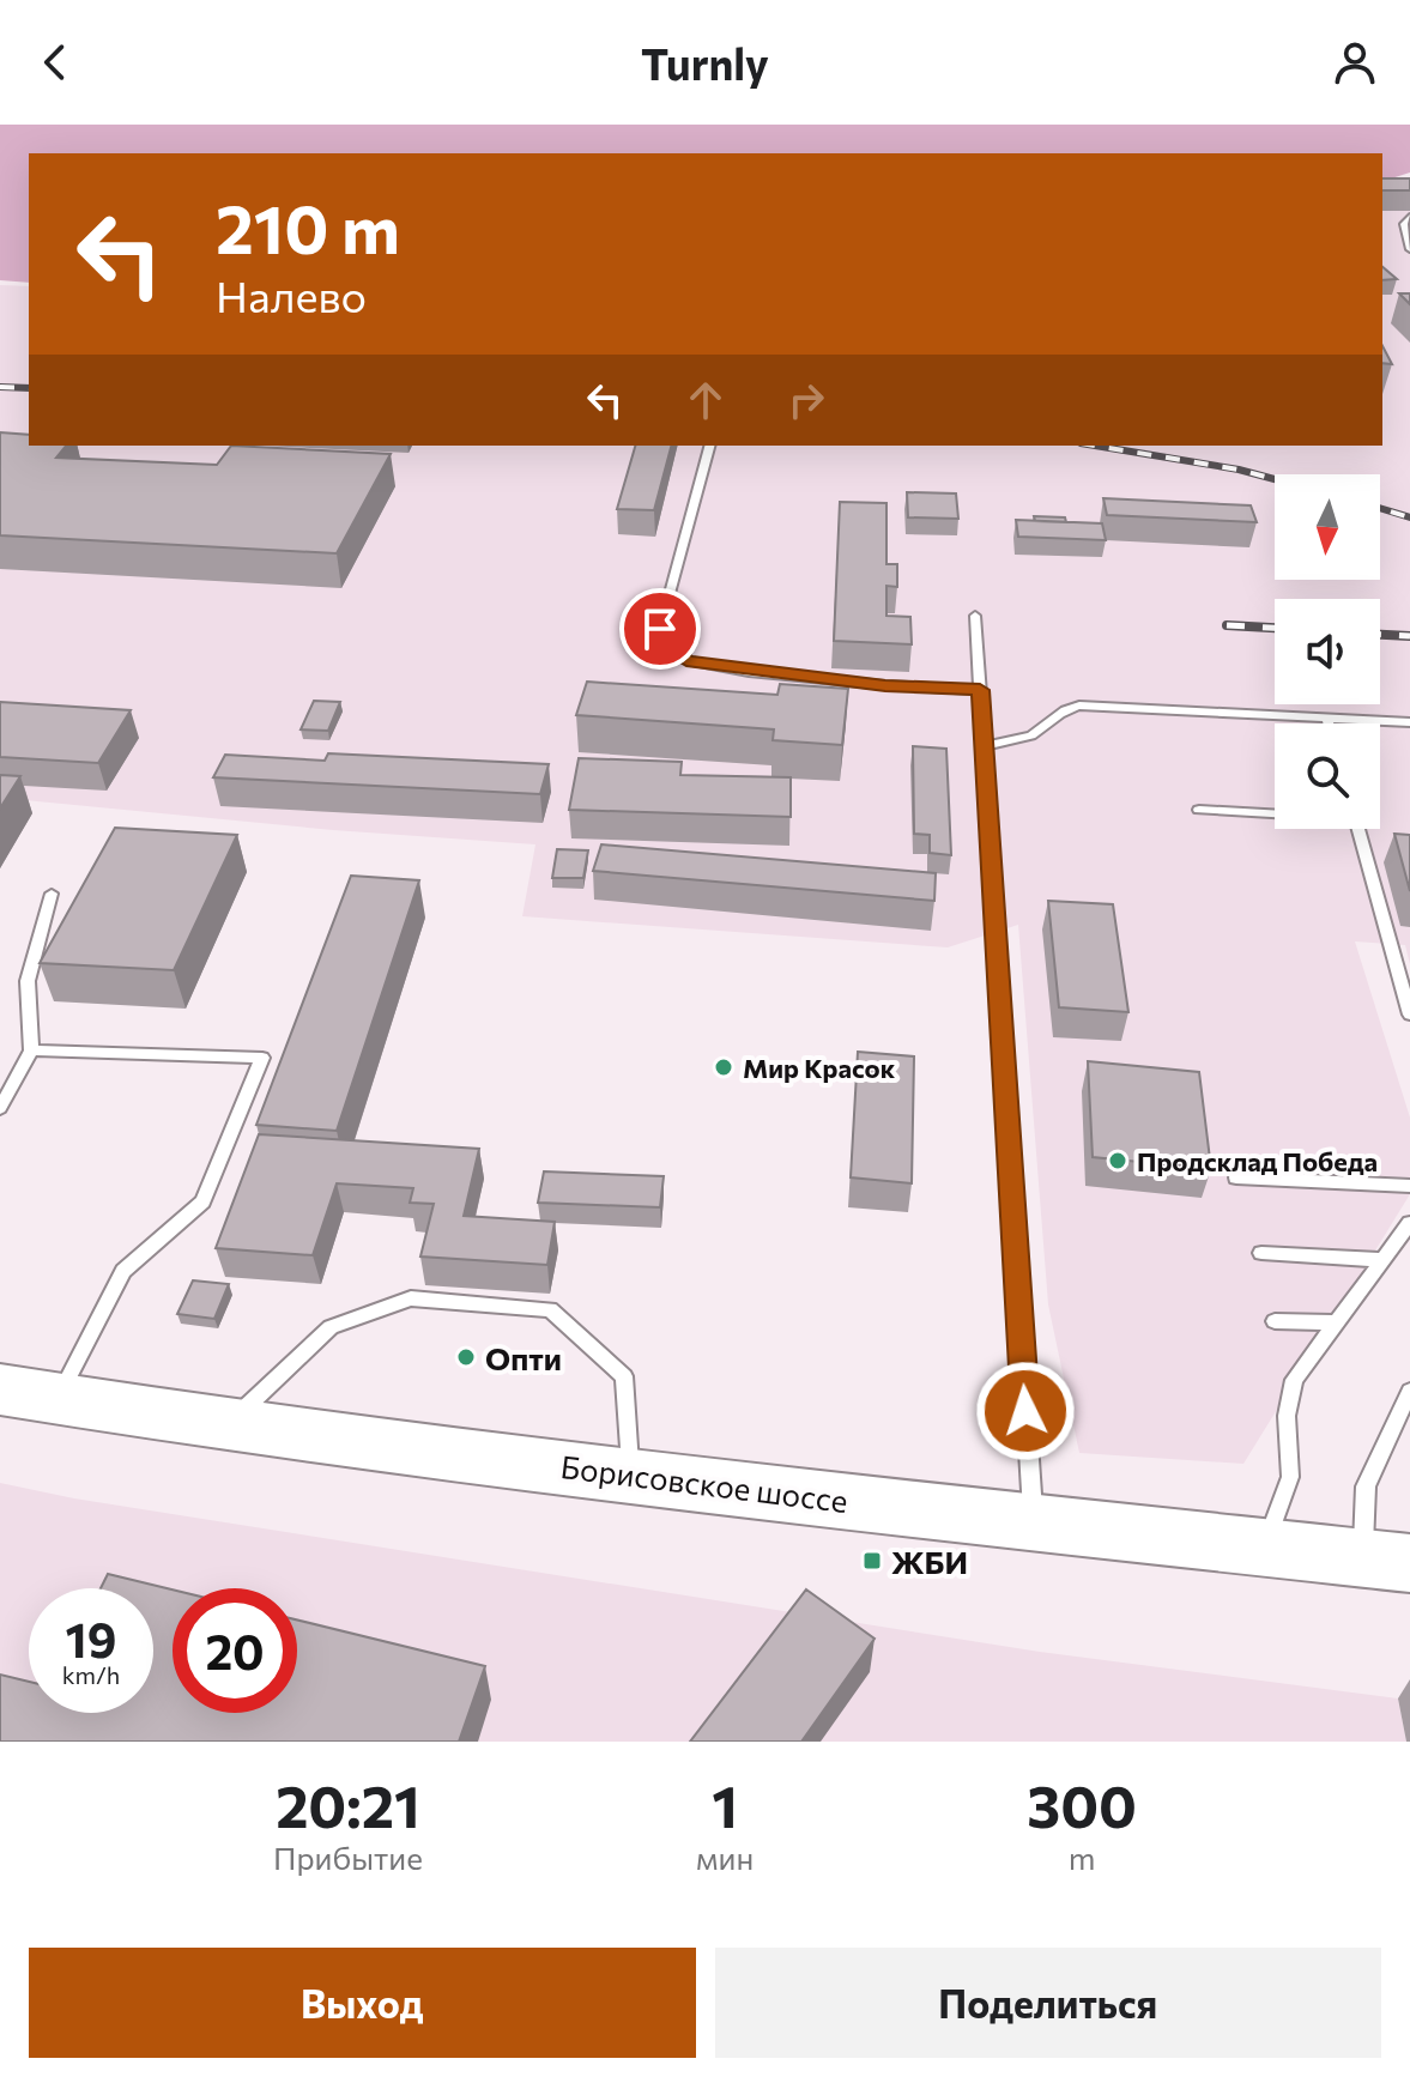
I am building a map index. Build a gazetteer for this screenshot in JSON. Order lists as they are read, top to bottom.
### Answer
{
  "streets": {
    "main road": ["Борисовское шоссе"]
  },
  "places": {
    "other": ["Мир Красок", "Продсклад Победа", "Опти"],
    "transit": ["ЖБИ"]
  },
  "north": "bottom",
  "page": {
    "header": "Turnly",
    "turn": ["210 m", "Налево"],
    "speed": "19 km/h",
    "limit": "20",
    "eta": [
      "20:21",
      "Прибытие",
      "1",
      "мин",
      "300",
      "m"
    ],
    "buttons": ["Выход", "Поделиться"]
  }
}
